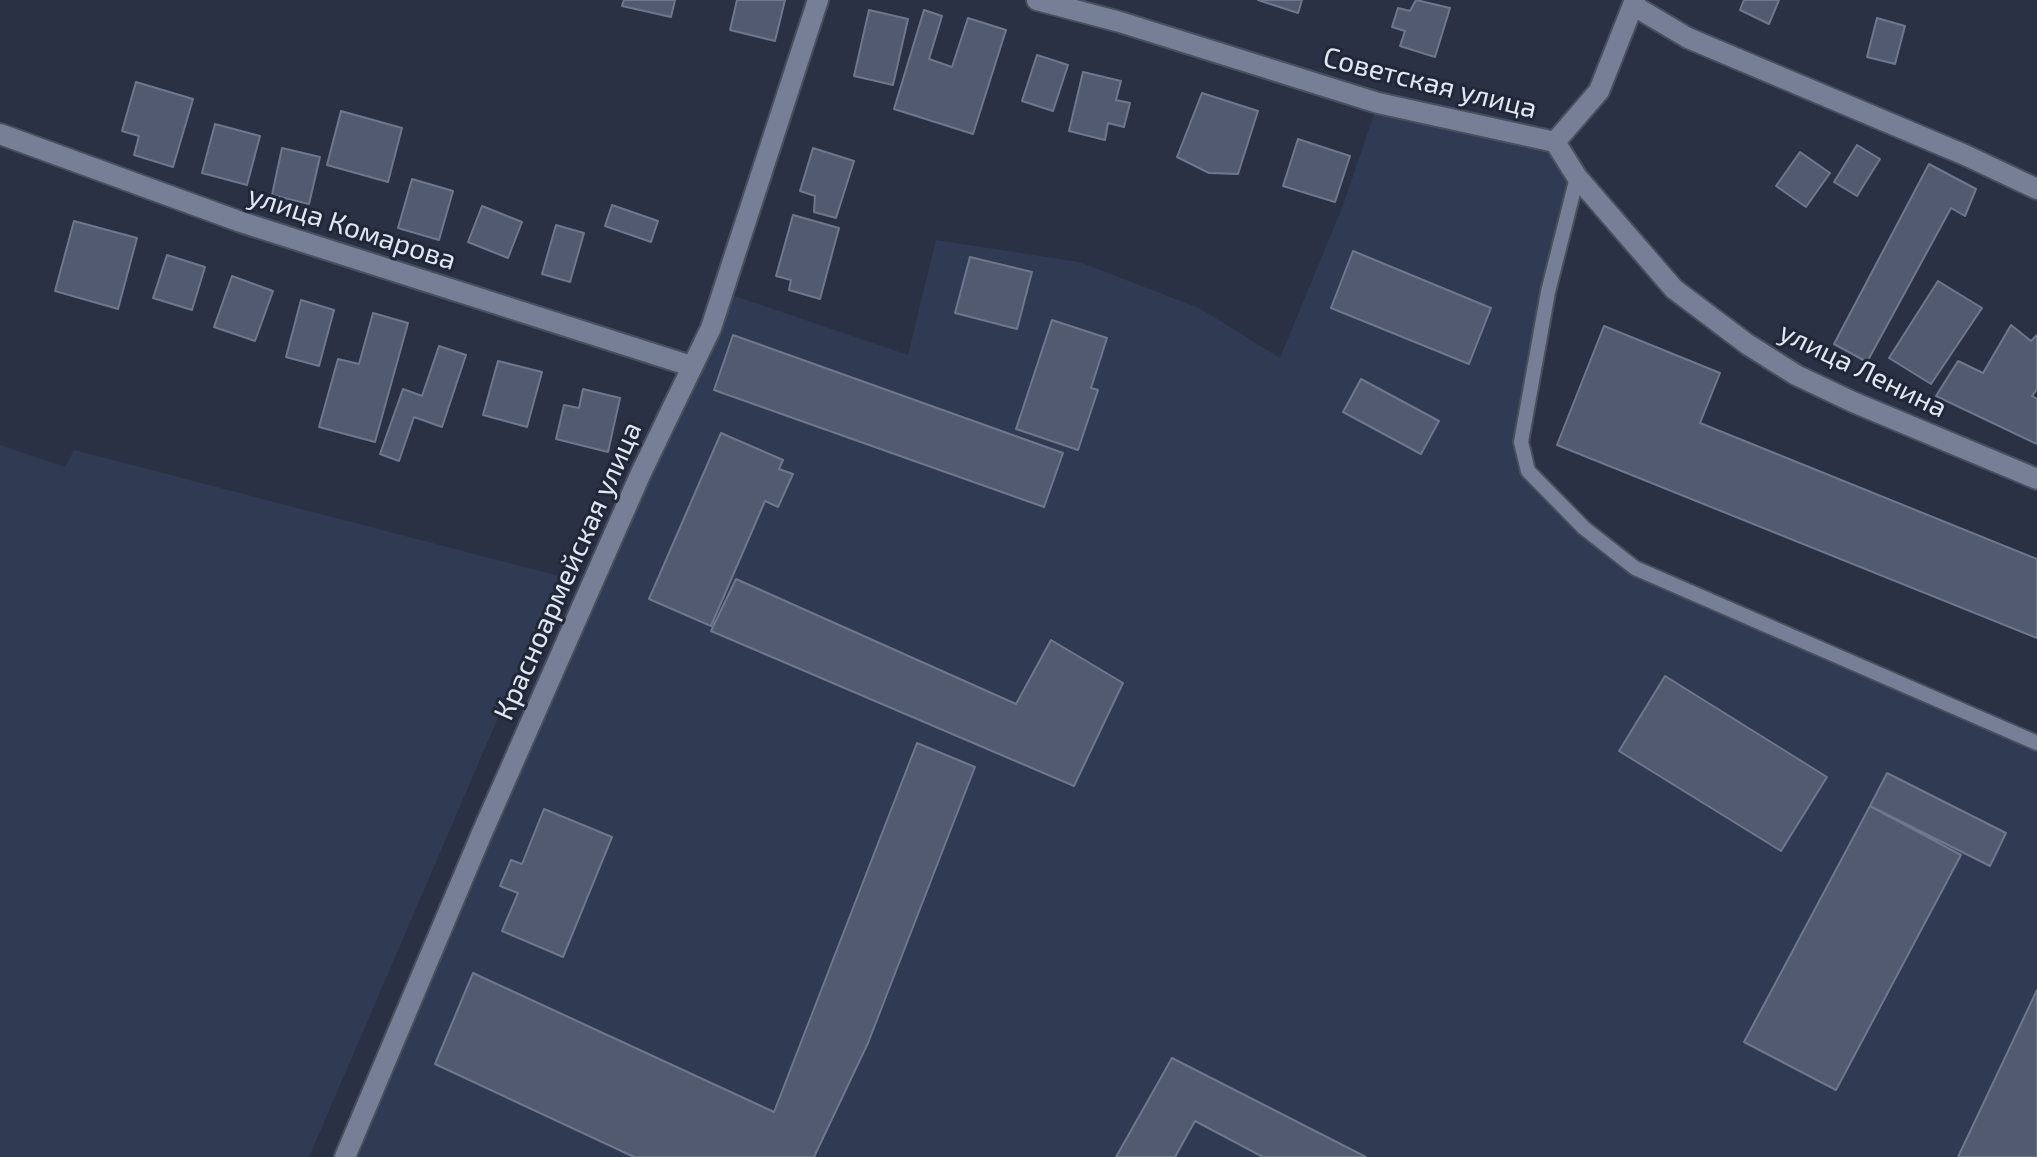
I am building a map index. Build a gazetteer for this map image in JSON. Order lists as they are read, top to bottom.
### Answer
{
  "streets": {
    "street": [
      "Советская улица",
      "улица Комарова",
      "улица Ленина",
      "Красноармейская улица"
    ]
  },
  "crossings": [
    ["Советская улица", "улица Ленина"],
    ["улица Комарова", "Красноармейская улица"]
  ]
}
